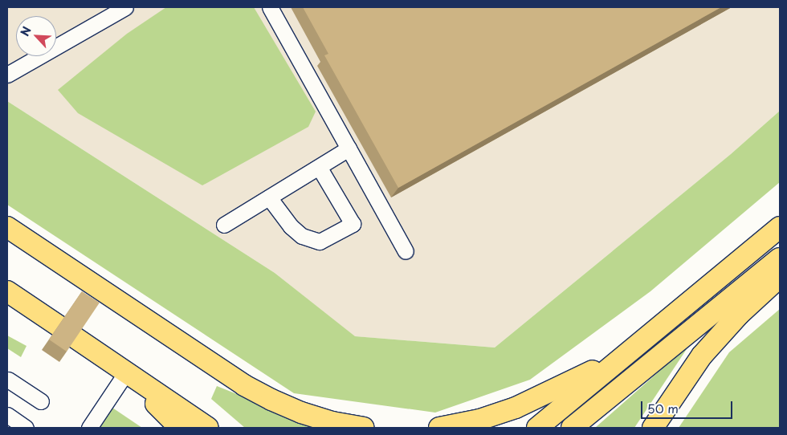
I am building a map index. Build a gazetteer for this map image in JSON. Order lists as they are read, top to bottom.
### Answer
{
  "scale_bar": "50 m",
  "north": "top left"
}
